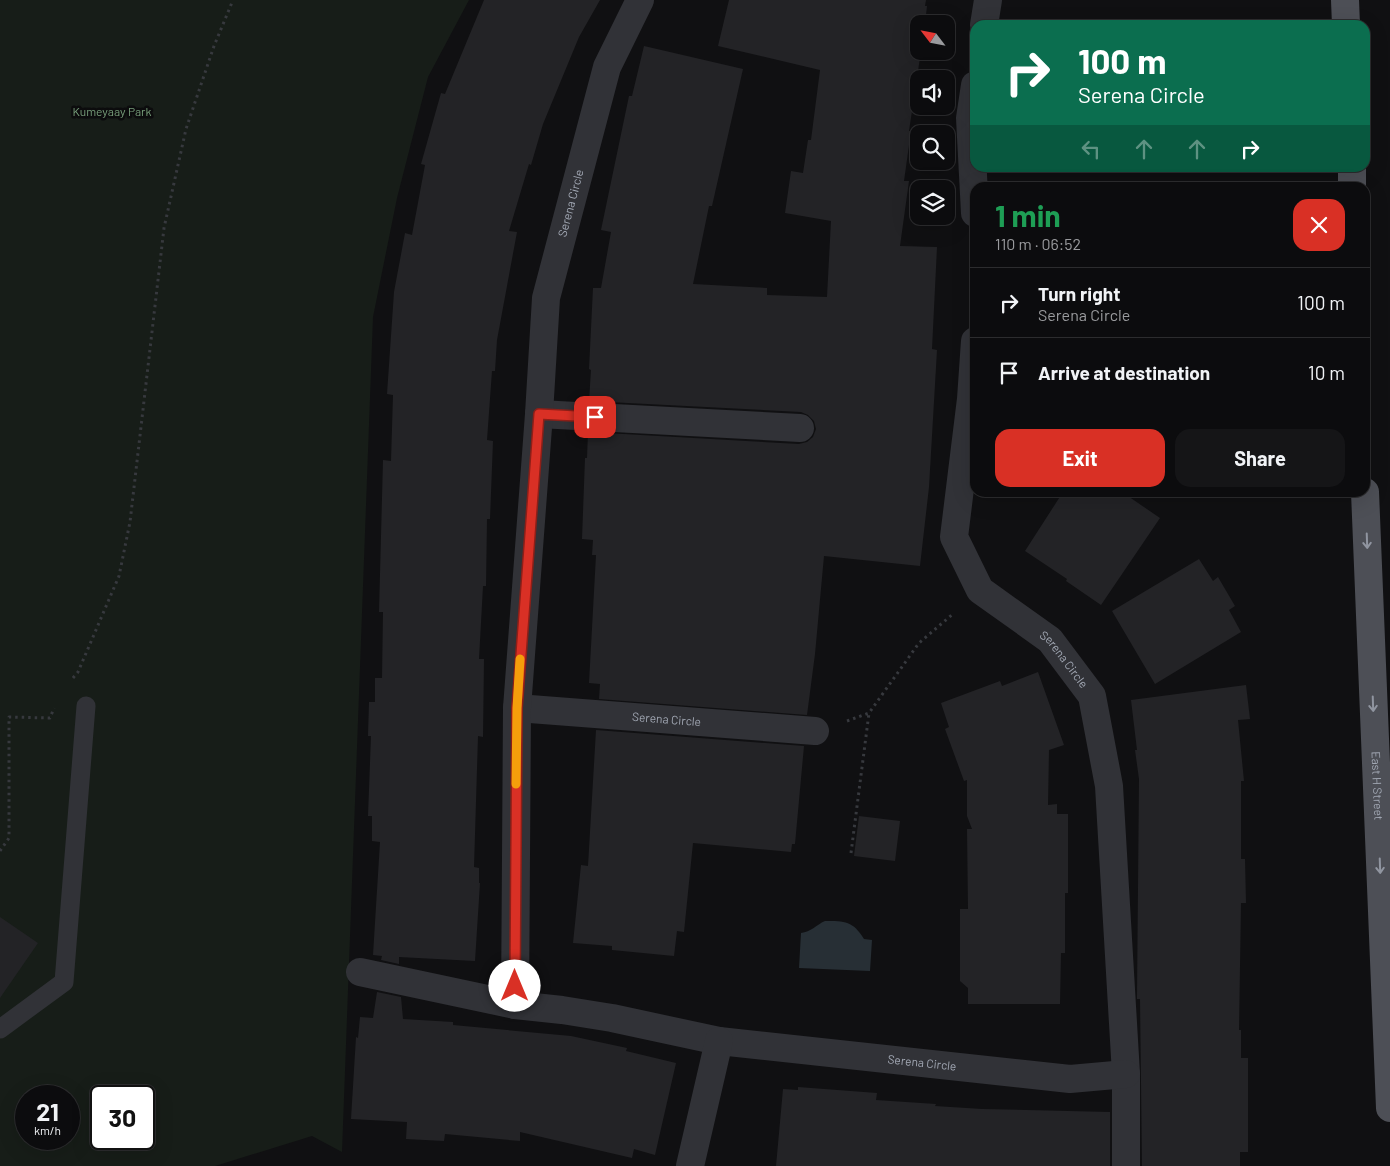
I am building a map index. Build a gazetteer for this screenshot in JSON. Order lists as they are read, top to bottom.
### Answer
{
  "streets": {
    "main road": ["East H Street"],
    "street": ["Serena Circle"]
  },
  "one_way": ["East H Street"],
  "parks": ["Kumeyaay Park"],
  "north": "top left",
  "page": {
    "turn": ["100 m", "Serena Circle"],
    "heading": ["1 min", "110 m · 06:52"],
    "list": [
      {
        "name": "Turn right",
        "note": "Serena Circle",
        "value": "100 m"
      },
      {
        "name": "Arrive at destination",
        "value": "10 m"
      }
    ],
    "buttons": ["Exit", "Share"],
    "speed": "21 km/h",
    "limit": "30"
  }
}
